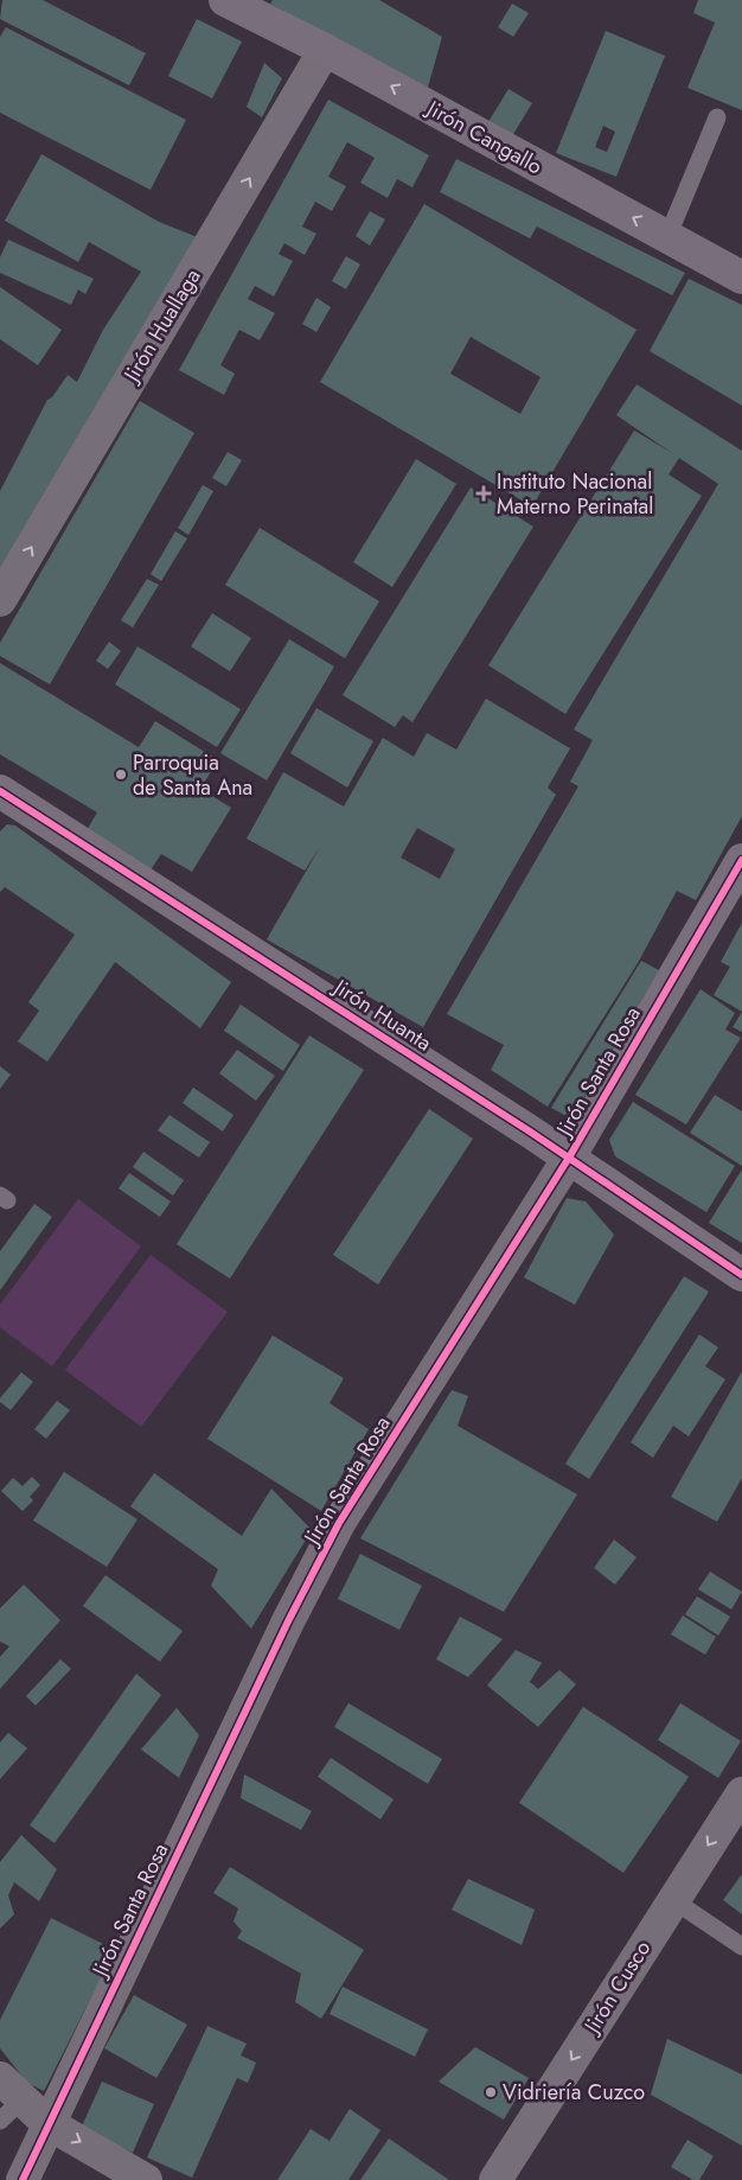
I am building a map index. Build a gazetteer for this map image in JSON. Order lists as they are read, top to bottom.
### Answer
{
  "streets": {
    "street": [
      "Jirón Cangallo",
      "Jirón Huallaga",
      "Jirón Huanta",
      "Jirón Santa Rosa",
      "Jirón Cusco"
    ]
  },
  "crossings": [
    ["Jirón Cangallo", "Jirón Huallaga"],
    ["Jirón Huanta", "Jirón Santa Rosa"]
  ],
  "one_way": ["Jirón Cangallo", "Jirón Huallaga", "Jirón Cusco"],
  "places": {
    "health": ["Instituto Nacional Materno Perinatal"],
    "other": ["Parroquia de Santa Ana", "Vidriería Cuzco"]
  }
}
